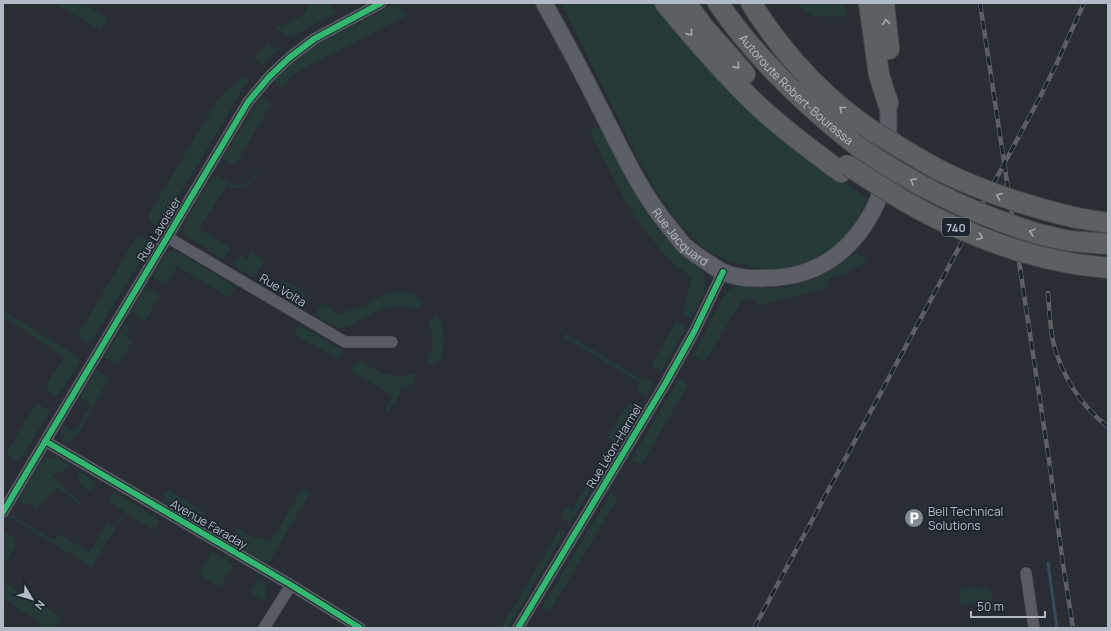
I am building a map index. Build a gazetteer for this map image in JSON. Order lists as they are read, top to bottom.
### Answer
{
  "streets": {
    "highway": ["Autoroute Robert-Bourassa", "740"],
    "main road": ["Rue Jacquard"],
    "street": [
      "Rue Lavoisier",
      "Rue Volta",
      "Rue Léon-Harmel",
      "Avenue Faraday"
    ]
  },
  "crossings": [
    ["Rue Lavoisier", "Rue Volta"],
    ["Rue Lavoisier", "Avenue Faraday"],
    ["Rue Jacquard", "Rue Léon-Harmel"]
  ],
  "places": {
    "parking": ["Bell Technical Solutions"]
  },
  "scale_bar": "50 m",
  "north": "bottom right"
}
